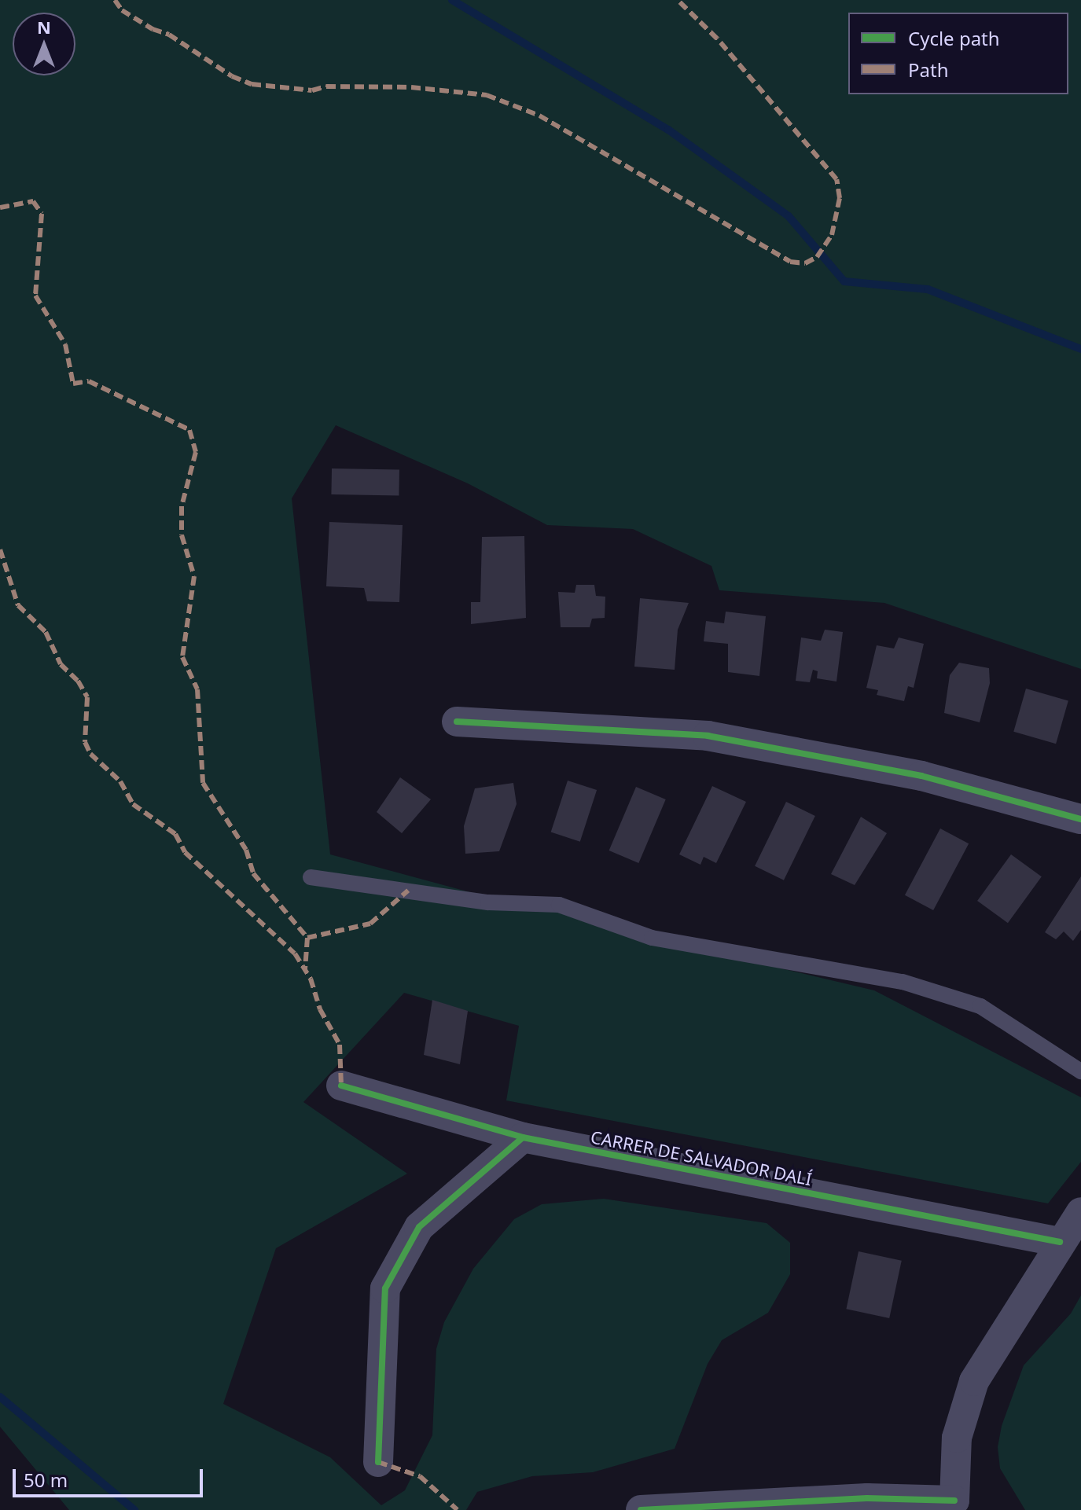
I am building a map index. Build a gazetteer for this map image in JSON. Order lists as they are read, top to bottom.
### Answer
{
  "streets": {
    "street": ["CARRER DE SALVADOR DALÍ"]
  },
  "legend": ["Cycle path", "Path"],
  "scale_bar": "50 m",
  "north": "top"
}
